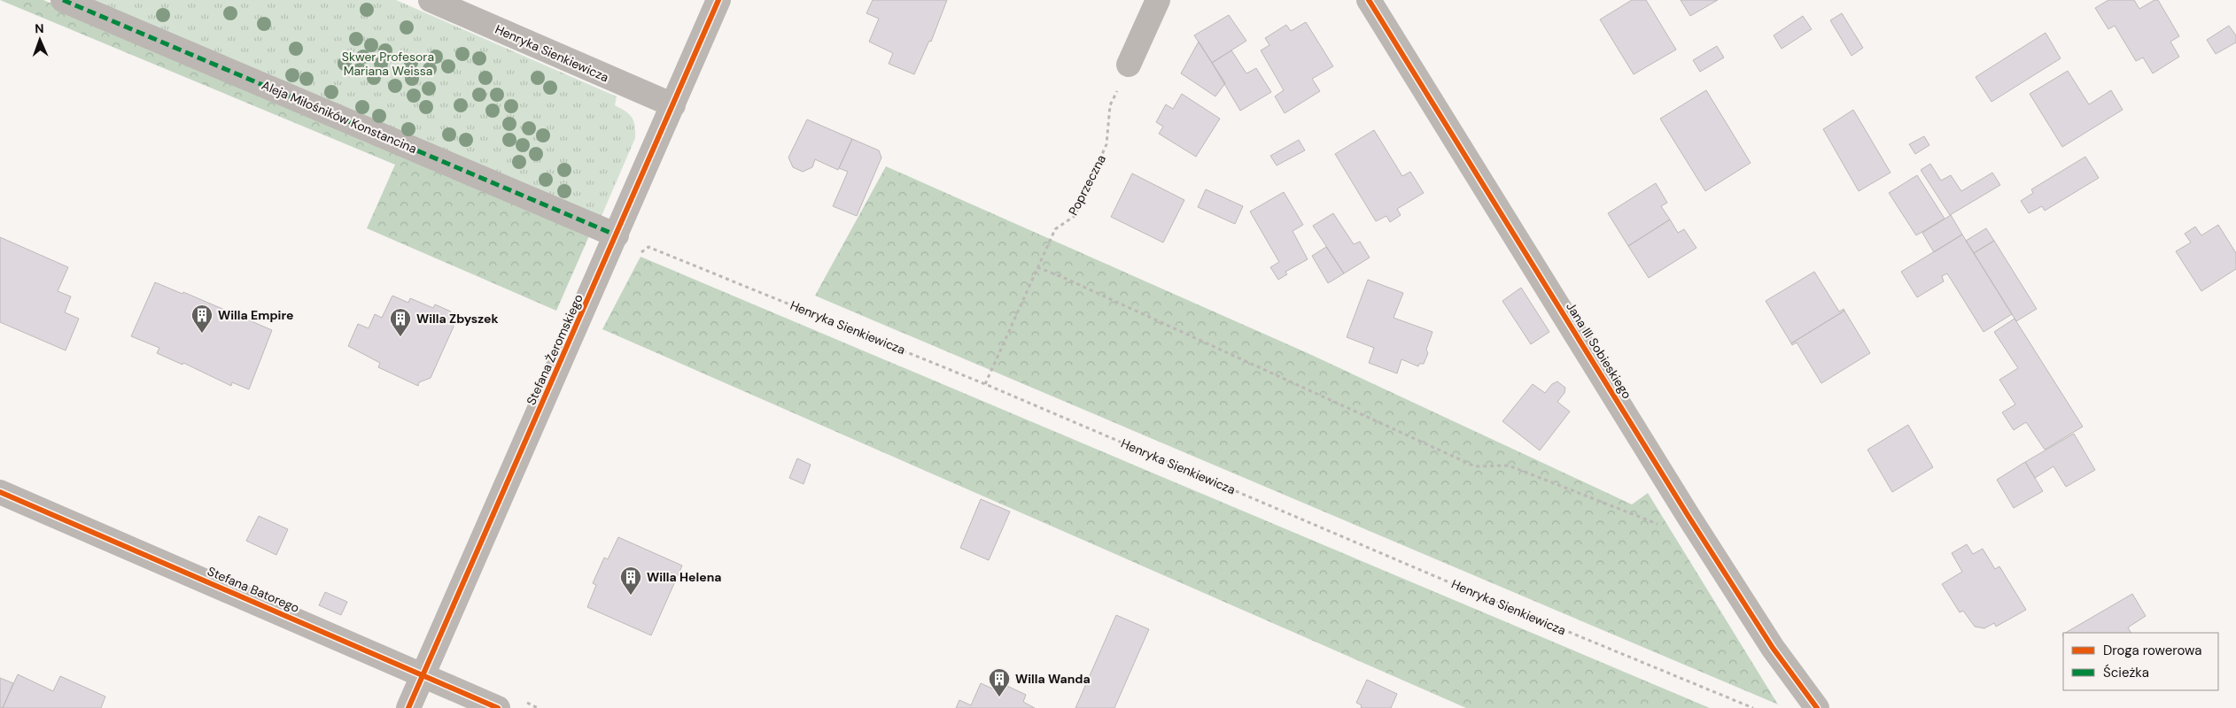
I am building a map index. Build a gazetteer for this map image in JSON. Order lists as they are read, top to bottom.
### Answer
{
  "streets": {
    "street": [
      "Henryka Sienkiewicza",
      "Aleja Miłośników Konstancina",
      "Stefana Żeromskiego",
      "Jana III Sobieskiego",
      "Stefana Batorego"
    ],
    "path": ["Poprzeczna"]
  },
  "crossings": [
    ["Henryka Sienkiewicza", "Poprzeczna"],
    ["Henryka Sienkiewicza", "Stefana Żeromskiego"],
    ["Aleja Miłośników Konstancina", "Stefana Żeromskiego"],
    ["Stefana Żeromskiego", "Stefana Batorego"]
  ],
  "parks": ["Skwer Profesora Mariana Weissa"],
  "places": {
    "building": [
      "Willa Empire",
      "Willa Zbyszek",
      "Willa Helena",
      "Willa Wanda"
    ]
  },
  "legend": ["Droga rowerowa", "Ścieżka"],
  "north": "top"
}
